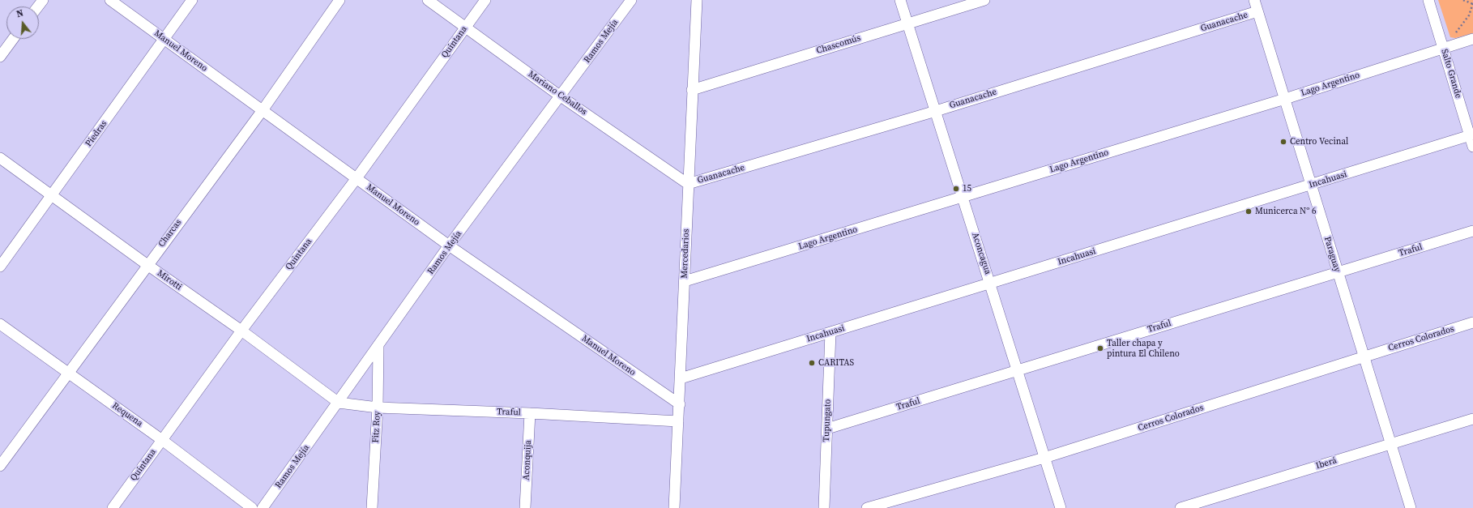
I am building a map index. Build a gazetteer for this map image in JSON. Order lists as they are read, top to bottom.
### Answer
{
  "streets": {
    "street": [
      "Guanacache",
      "Ramos Mejía",
      "Quintana",
      "Chascomús",
      "Manuel Moreno",
      "Salto Grande",
      "Lago Argentino",
      "Mariano Ceballos",
      "Piedras",
      "Incahuasi",
      "Charcas",
      "Traful",
      "Mercedarios",
      "Aconcagua",
      "Paraguay",
      "Mirotti",
      "Cerros Colorados",
      "Requena",
      "Tupungato",
      "Fitz Roy",
      "Aconquija",
      "Iberá"
    ]
  },
  "crossings": [
    ["Guanacache", "Mariano Ceballos"],
    ["Guanacache", "Mercedarios"],
    ["Guanacache", "Aconcagua"],
    ["Guanacache", "Paraguay"],
    ["Ramos Mejía", "Manuel Moreno"],
    ["Ramos Mejía", "Mariano Ceballos"],
    ["Ramos Mejía", "Traful"],
    ["Ramos Mejía", "Mirotti"],
    ["Ramos Mejía", "Fitz Roy"],
    ["Quintana", "Manuel Moreno"],
    ["Quintana", "Mariano Ceballos"],
    ["Quintana", "Mirotti"],
    ["Quintana", "Requena"],
    ["Chascomús", "Mercedarios"],
    ["Chascomús", "Aconcagua"],
    ["Manuel Moreno", "Piedras"],
    ["Manuel Moreno", "Charcas"],
    ["Manuel Moreno", "Mercedarios"],
    ["Salto Grande", "Lago Argentino"],
    ["Salto Grande", "Incahuasi"],
    ["Lago Argentino", "Mercedarios"],
    ["Lago Argentino", "Aconcagua"],
    ["Lago Argentino", "Paraguay"],
    ["Mariano Ceballos", "Mercedarios"],
    ["Piedras", "Mirotti"],
    ["Incahuasi", "Mercedarios"],
    ["Incahuasi", "Aconcagua"],
    ["Incahuasi", "Paraguay"],
    ["Incahuasi", "Tupungato"],
    ["Charcas", "Mirotti"],
    ["Charcas", "Requena"],
    ["Traful", "Mercedarios"],
    ["Traful", "Aconcagua"],
    ["Traful", "Paraguay"],
    ["Traful", "Mirotti"],
    ["Traful", "Tupungato"],
    ["Traful", "Fitz Roy"],
    ["Traful", "Aconquija"],
    ["Aconcagua", "Cerros Colorados"],
    ["Paraguay", "Cerros Colorados"],
    ["Paraguay", "Iberá"]
  ],
  "places": [
    "Centro Vecinal",
    "15",
    "Municerca Nº 6",
    "Taller chapa y pintura El Chileno",
    "CARITAS"
  ],
  "north": "top"
}
